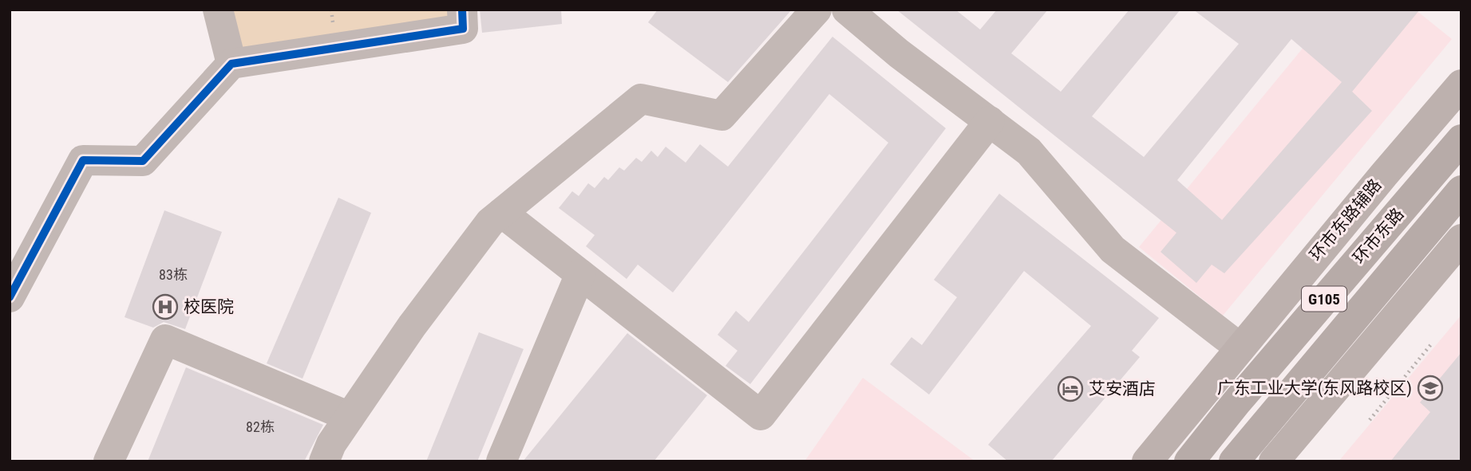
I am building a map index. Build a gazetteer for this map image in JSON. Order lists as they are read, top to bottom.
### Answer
{
  "streets": {
    "highway": ["环市东路", "G105"],
    "main road": ["环市东路辅路"]
  },
  "places": {
    "hospital": ["校医院"],
    "school or university": ["广东工业大学(东风路校区)"],
    "hotel": ["艾安酒店"]
  },
  "house_numbers": ["83栋", "82栋"]
}
